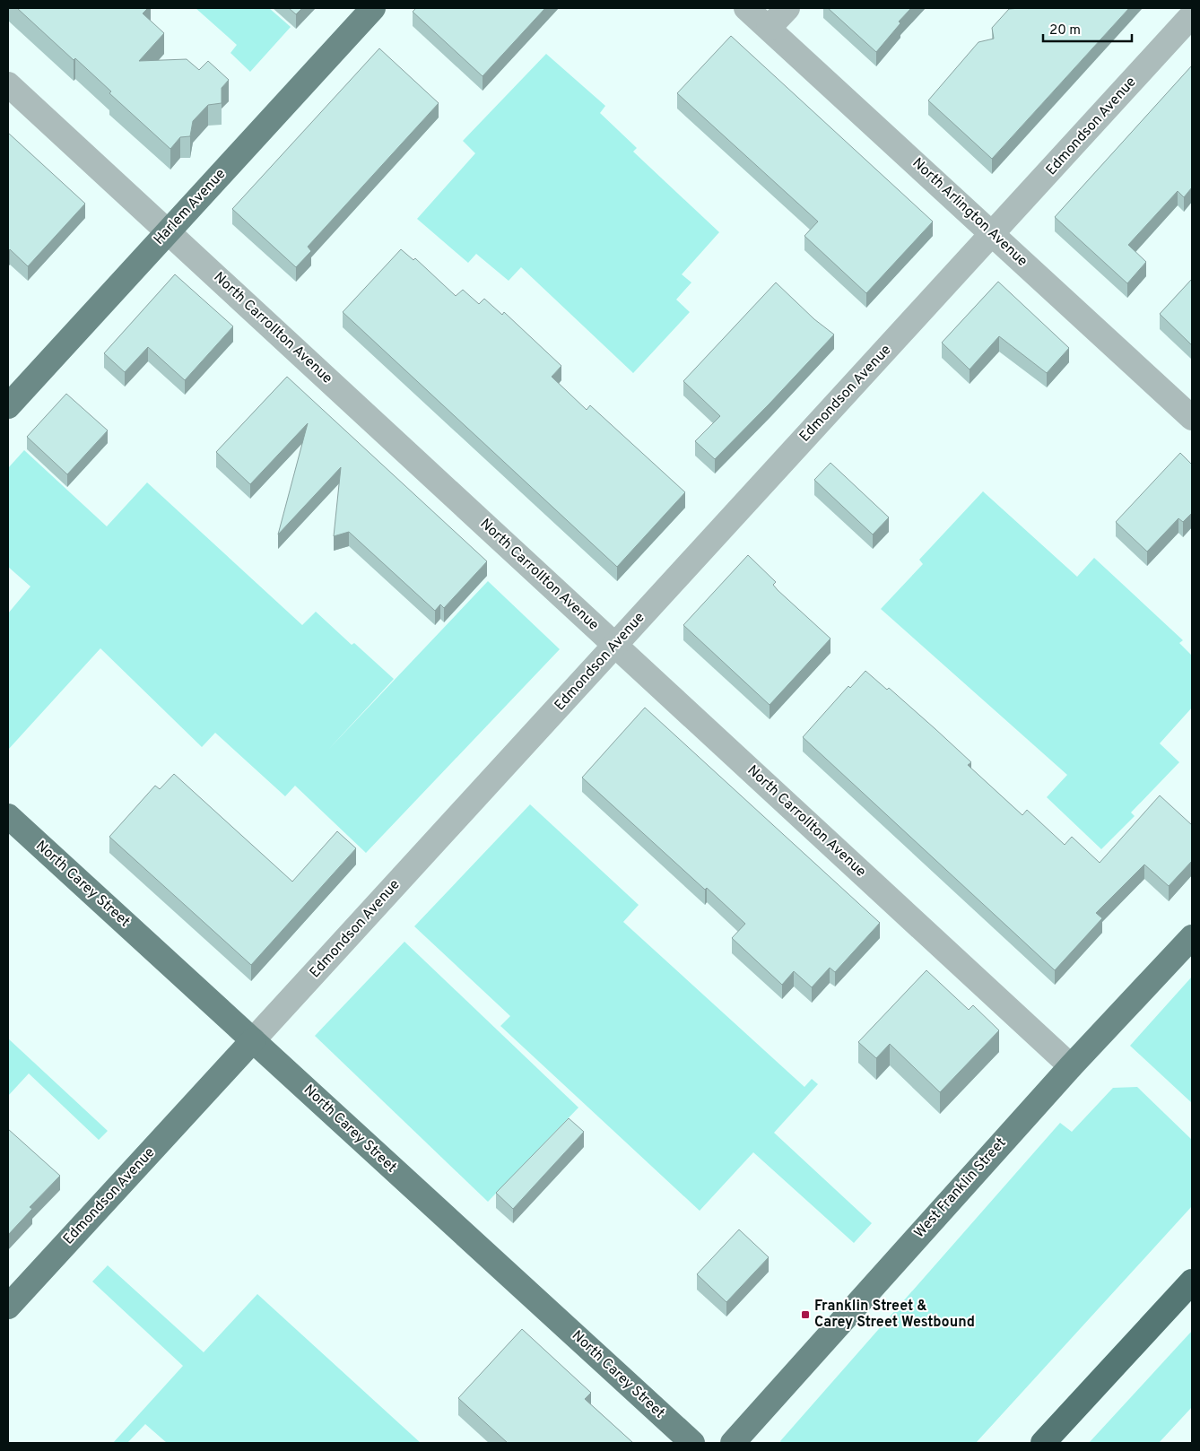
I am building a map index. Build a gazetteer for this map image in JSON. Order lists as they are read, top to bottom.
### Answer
{
  "streets": {
    "main road": [
      "Edmondson Avenue",
      "Harlem Avenue",
      "North Carey Street",
      "West Franklin Street"
    ],
    "street": ["North Arlington Avenue", "North Carrollton Avenue"]
  },
  "crossings": [
    ["Edmondson Avenue", "North Arlington Avenue"],
    ["Edmondson Avenue", "North Carrollton Avenue"],
    ["Edmondson Avenue", "North Carey Street"],
    ["Harlem Avenue", "North Carrollton Avenue"],
    ["North Carrollton Avenue", "West Franklin Street"]
  ],
  "places": {
    "transit": ["Franklin Street & Carey Street Westbound"]
  },
  "scale_bar": "20 m"
}
